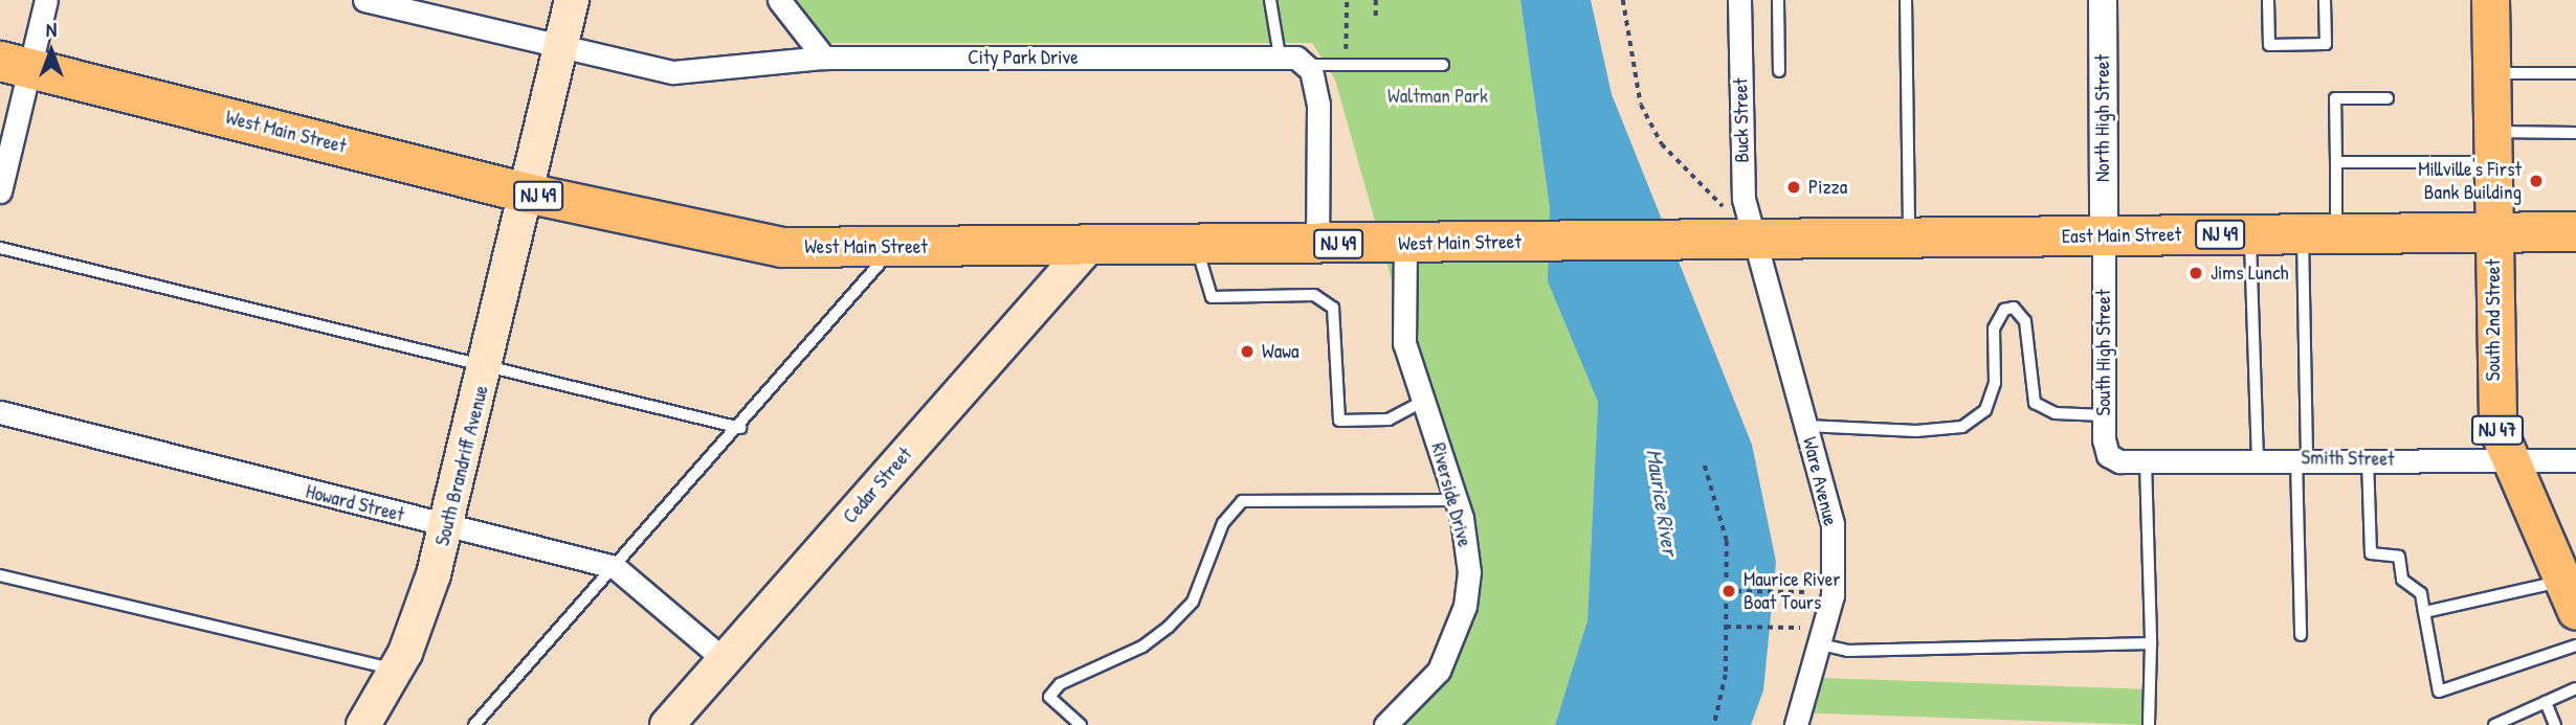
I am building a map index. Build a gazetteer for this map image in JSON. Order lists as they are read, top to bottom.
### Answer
{
  "streets": {
    "highway": ["West Main Street", "NJ 49", "East Main Street"],
    "main road": [
      "South 2nd Street",
      "NJ 47",
      "South Brandriff Avenue",
      "Cedar Street"
    ],
    "street": [
      "City Park Drive",
      "North High Street",
      "Buck Street",
      "South High Street",
      "Smith Street",
      "Ware Avenue",
      "Riverside Drive",
      "Howard Street"
    ]
  },
  "crossings": [
    ["City Park Drive", "South Brandriff Avenue"],
    ["North High Street", "East Main Street"],
    ["North High Street", "South High Street"],
    ["Buck Street", "West Main Street"],
    ["Buck Street", "East Main Street"],
    ["Buck Street", "Ware Avenue"],
    ["West Main Street", "East Main Street"],
    ["West Main Street", "South Brandriff Avenue"],
    ["West Main Street", "Ware Avenue"],
    ["West Main Street", "Cedar Street"],
    ["West Main Street", "Riverside Drive"],
    ["East Main Street", "South 2nd Street"],
    ["East Main Street", "South High Street"],
    ["East Main Street", "NJ 47"],
    ["East Main Street", "Ware Avenue"],
    ["South 2nd Street", "NJ 47"],
    ["South 2nd Street", "Smith Street"],
    ["South High Street", "Smith Street"],
    ["South Brandriff Avenue", "Howard Street"],
    ["Cedar Street", "Howard Street"]
  ],
  "water": ["Maurice River"],
  "parks": ["Waltman Park"],
  "places": [
    "Millville's First Bank Building",
    "Pizza",
    "Jims Lunch",
    "Wawa",
    "Maurice River Boat Tours"
  ],
  "north": "top"
}
